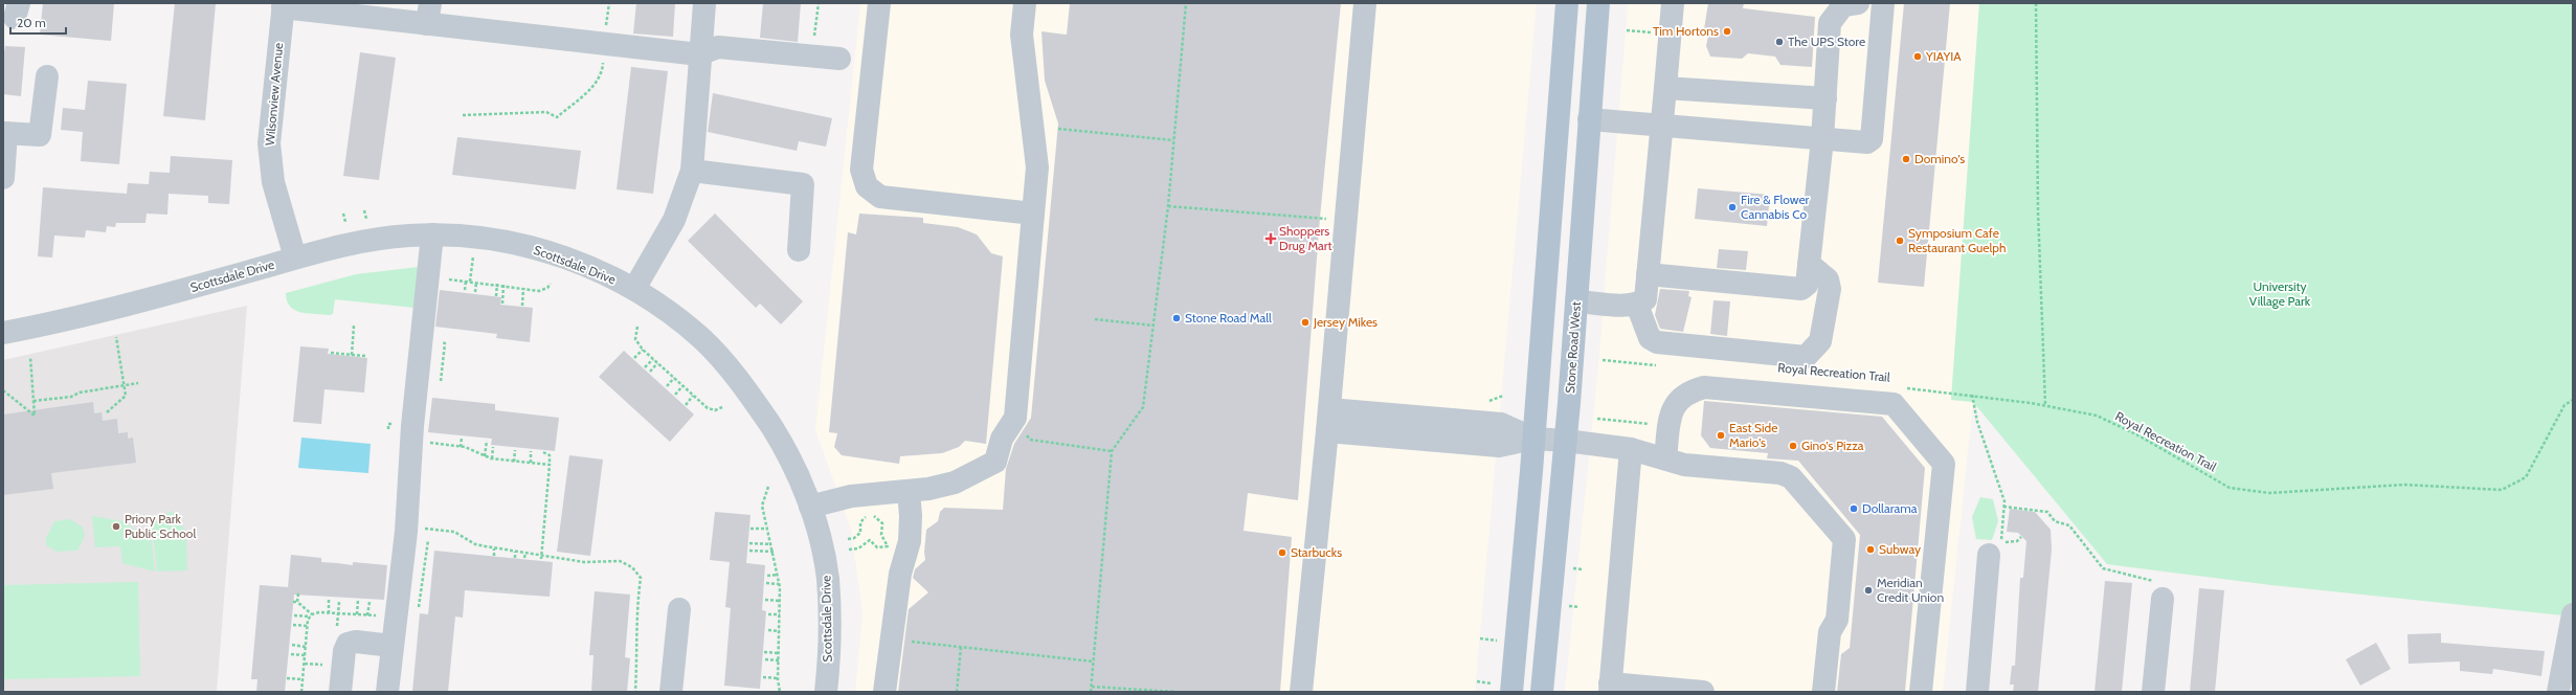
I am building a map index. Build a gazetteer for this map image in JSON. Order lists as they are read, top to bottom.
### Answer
{
  "streets": {
    "main road": ["Stone Road West"],
    "street": ["Wilsonview Avenue", "Scottsdale Drive"],
    "path": ["Royal Recreation Trail"]
  },
  "crossings": [
    ["Wilsonview Avenue", "Scottsdale Drive"]
  ],
  "parks": ["University Village Park"],
  "places": {
    "other": [
      "Tim Hortons",
      "The UPS Store",
      "YIAYIA",
      "Domino's",
      "Fire & Flower Cannabis Co",
      "Symposium Cafe Restaurant Guelph",
      "Stone Road Mall",
      "Jersey Mikes",
      "East Side Mario's",
      "Gino's Pizza",
      "Dollarama",
      "Priory Park Public School",
      "Subway",
      "Starbucks",
      "Meridian Credit Union"
    ],
    "health": ["Shoppers Drug Mart"]
  },
  "scale_bar": "20 m"
}
